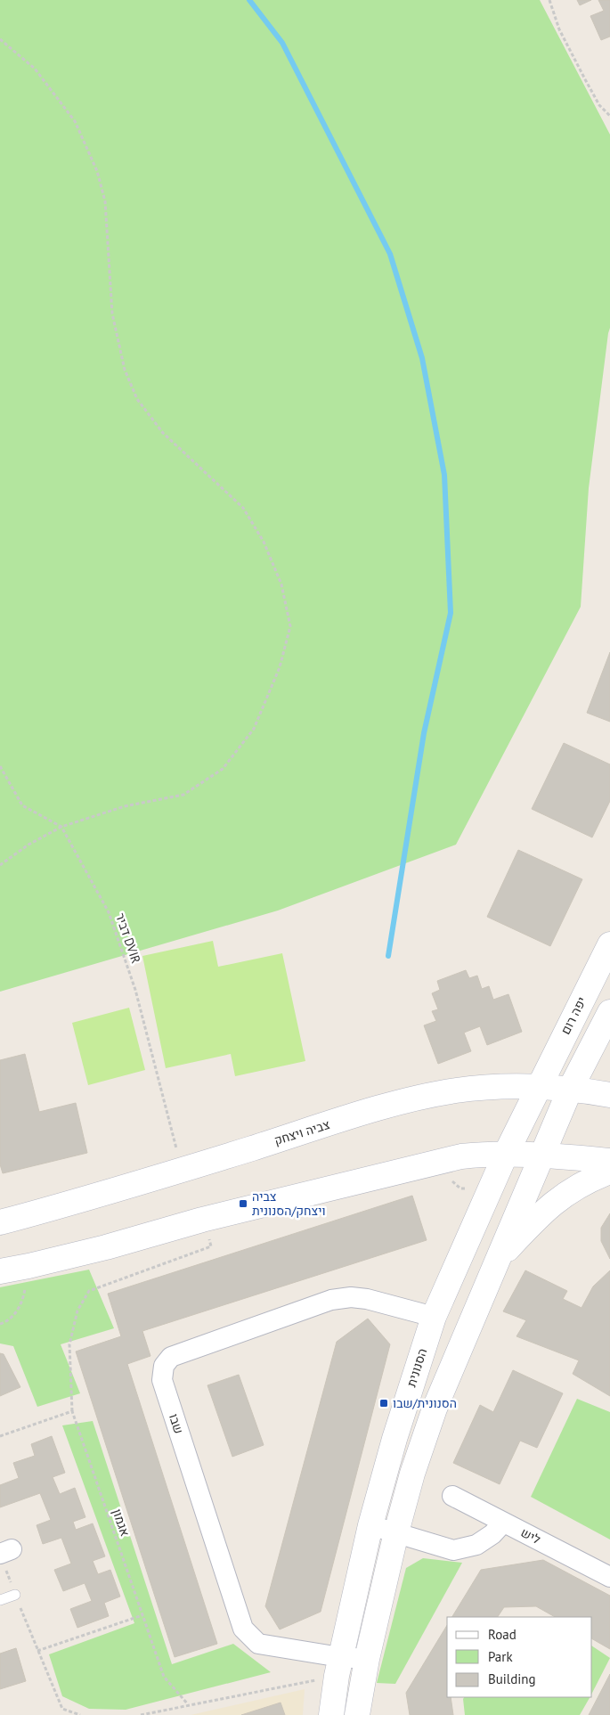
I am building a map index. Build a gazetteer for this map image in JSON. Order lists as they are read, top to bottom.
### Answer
{
  "streets": {
    "street": [
      "יפה רום",
      "צביה ויצחק",
      "הסנונית",
      "שבו",
      "ליש"
    ],
    "path": ["דביר DVIR", "אגמון"]
  },
  "crossings": [
    ["יפה רום", "צביה ויצחק"],
    ["יפה רום", "הסנונית"],
    ["צביה ויצחק", "הסנונית"],
    ["הסנונית", "שבו"]
  ],
  "places": {
    "transit": ["צביה ויצחק/הסנונית", "הסנונית/שבו"]
  },
  "legend": ["Road", "Park", "Building"]
}
